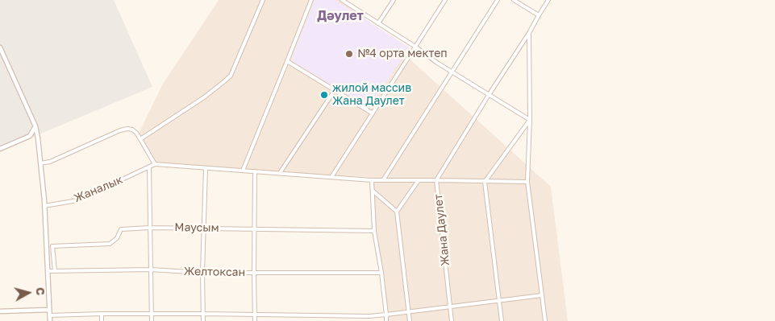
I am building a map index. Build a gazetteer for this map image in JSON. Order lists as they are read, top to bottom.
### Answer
{
  "streets": {
    "street": [
      "Жаналык",
      "Маусым",
      "Жана Даулет",
      "Желтоксан"
    ]
  },
  "crossings": [
    ["Жаналык", "Жана Даулет"],
    ["Маусым", "Желтоксан"]
  ],
  "districts": ["Дәулет"],
  "places": ["№4 орта мектеп", "жилой массив Жана Даулет"],
  "north": "right"
}
